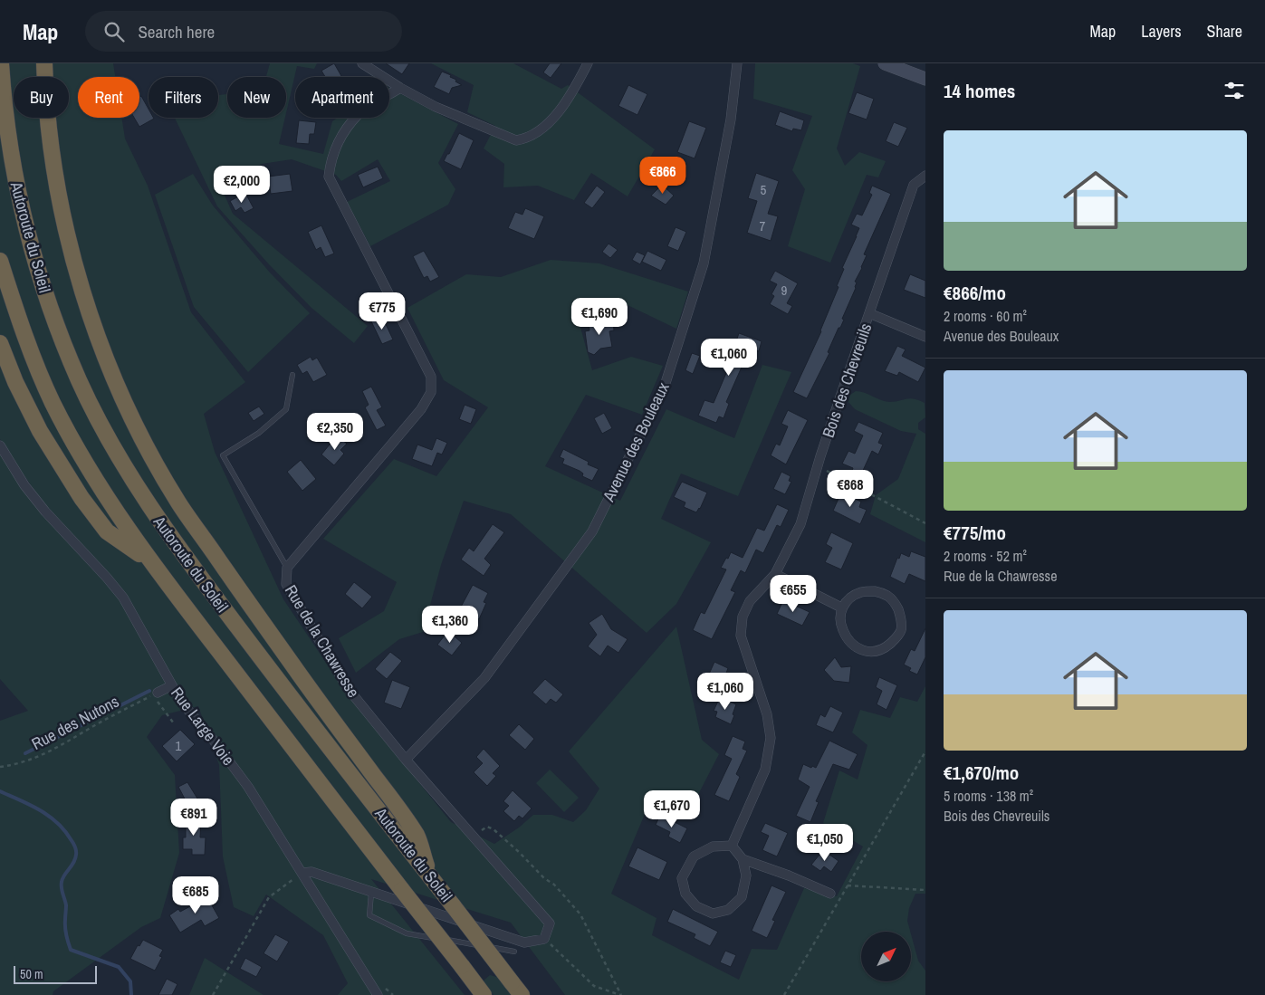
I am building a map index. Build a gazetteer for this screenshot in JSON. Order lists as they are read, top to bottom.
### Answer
{
  "streets": {
    "highway": ["Autoroute du Soleil"],
    "street": [
      "Bois des Chevreuils",
      "Avenue des Bouleaux",
      "Rue de la Chawresse",
      "Rue Large Voie"
    ],
    "path": ["Rue des Nutons"]
  },
  "crossings": [
    ["Avenue des Bouleaux", "Rue de la Chawresse"]
  ],
  "house_numbers": [
    "5",
    "7",
    "9",
    "1"
  ],
  "scale_bar": "50 m",
  "north": "top right",
  "page": {
    "header": "Map",
    "search": "Search here",
    "nav": ["Map", "Layers", "Share"],
    "heading": "14 homes",
    "chip": [
      "Buy",
      "Rent",
      "Filters",
      "New",
      "Apartment"
    ],
    "list": [
      {
        "name": "€866/mo",
        "note": "2 rooms · 60 m² · Avenue des Bouleaux"
      },
      {
        "name": "€775/mo",
        "note": "2 rooms · 52 m² · Rue de la Chawresse"
      },
      {
        "name": "€1,670/mo",
        "note": "5 rooms · 138 m² · Bois des Chevreuils"
      }
    ],
    "price": [
      "€866",
      "€2,000",
      "€775",
      "€1,690",
      "€1,060",
      "€2,350",
      "€868",
      "€655",
      "€1,360",
      "€1,060",
      "€1,670",
      "€891",
      "€1,050",
      "€685"
    ],
    "scale": "50 m"
  }
}
